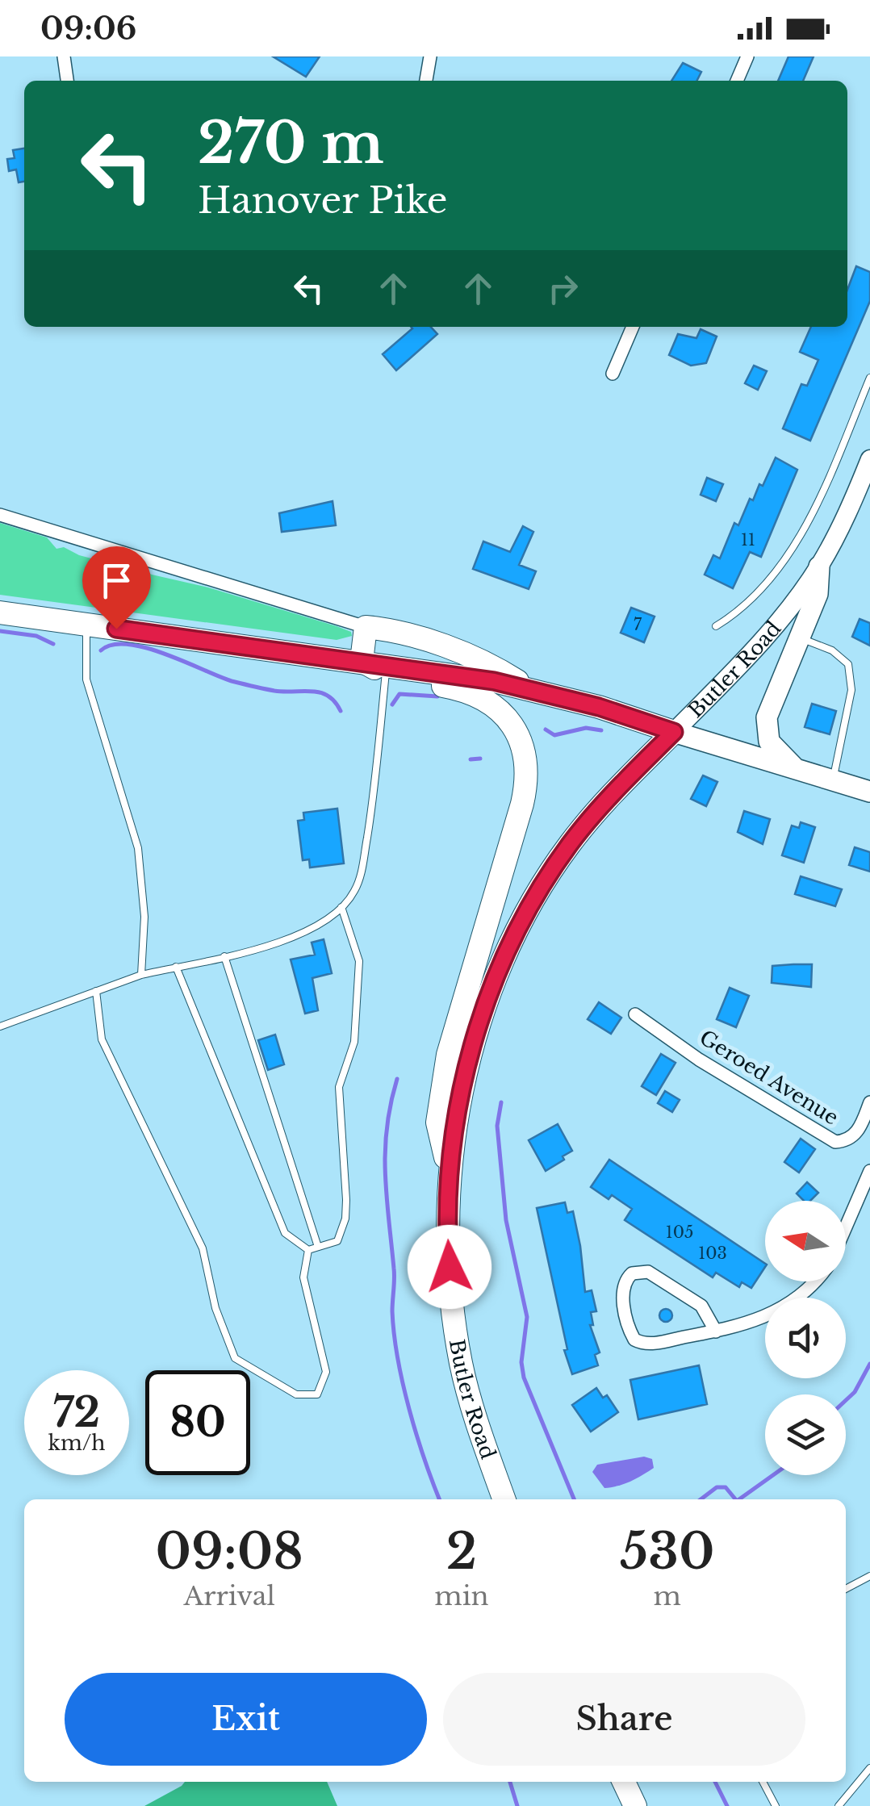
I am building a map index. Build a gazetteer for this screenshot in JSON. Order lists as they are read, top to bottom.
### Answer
{
  "streets": {
    "highway": ["Butler Road"],
    "street": ["Geroed Avenue"]
  },
  "house_numbers": [
    "11",
    "7",
    "105",
    "103"
  ],
  "north": "left",
  "page": {
    "status": "09:06",
    "turn": ["270 m", "Hanover Pike"],
    "speed": "72 km/h",
    "limit": "80",
    "eta": [
      "09:08",
      "Arrival",
      "2",
      "min",
      "530",
      "m"
    ],
    "buttons": ["Exit", "Share"]
  }
}
